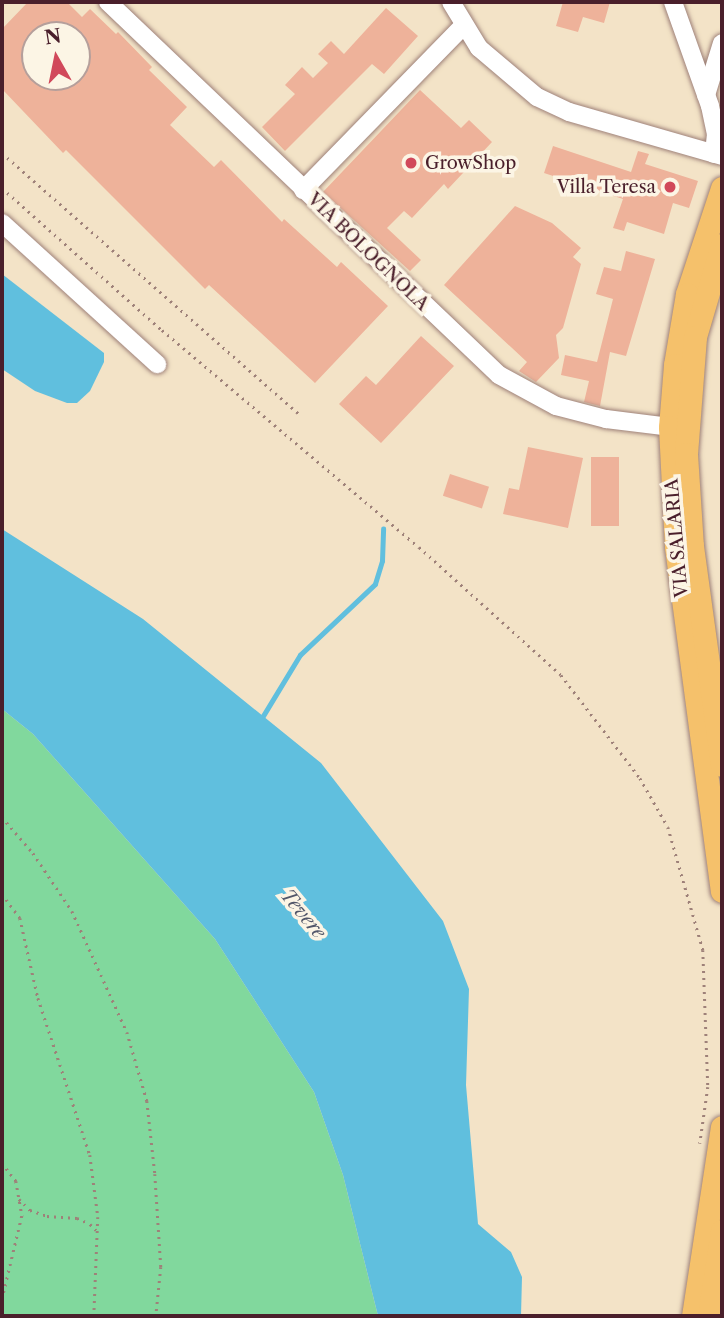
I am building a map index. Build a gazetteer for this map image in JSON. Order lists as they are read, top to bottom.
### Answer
{
  "streets": {
    "main road": ["VIA SALARIA"],
    "street": ["VIA BOLOGNOLA"]
  },
  "crossings": [
    ["VIA BOLOGNOLA", "VIA SALARIA"]
  ],
  "water": ["Tevere"],
  "places": ["GrowShop", "Villa Teresa"],
  "north": "top"
}
